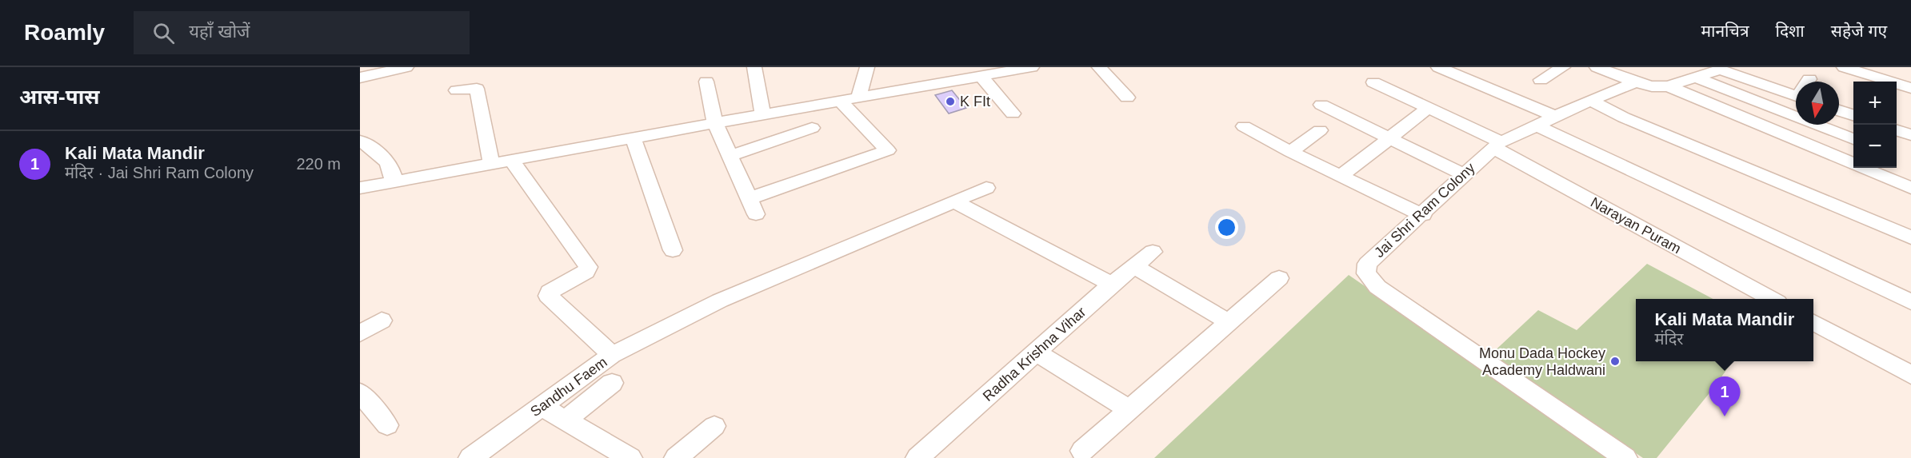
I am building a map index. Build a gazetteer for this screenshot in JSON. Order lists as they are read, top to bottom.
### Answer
{
  "streets": {
    "street": [
      "Jai Shri Ram Colony",
      "Narayan Puram",
      "Radha Krishna Vihar",
      "Sandhu Faem"
    ]
  },
  "crossings": [
    ["Jai Shri Ram Colony", "Narayan Puram"]
  ],
  "places": ["K FIt", "Monu Dada Hockey Academy Haldwani"],
  "north": "bottom",
  "page": {
    "header": "Roamly",
    "search": "यहाँ खोजें",
    "nav": ["मानचित्र", "दिशा", "सहेजे गए"],
    "heading": "आस-पास",
    "map_buttons": ["+", "−"],
    "list": [
      {
        "mark": "1",
        "name": "Kali Mata Mandir",
        "note": "मंदिर · Jai Shri Ram Colony",
        "value": "220 m"
      }
    ],
    "popup": ["Kali Mata Mandir", "मंदिर"],
    "pins": "1"
  }
}
